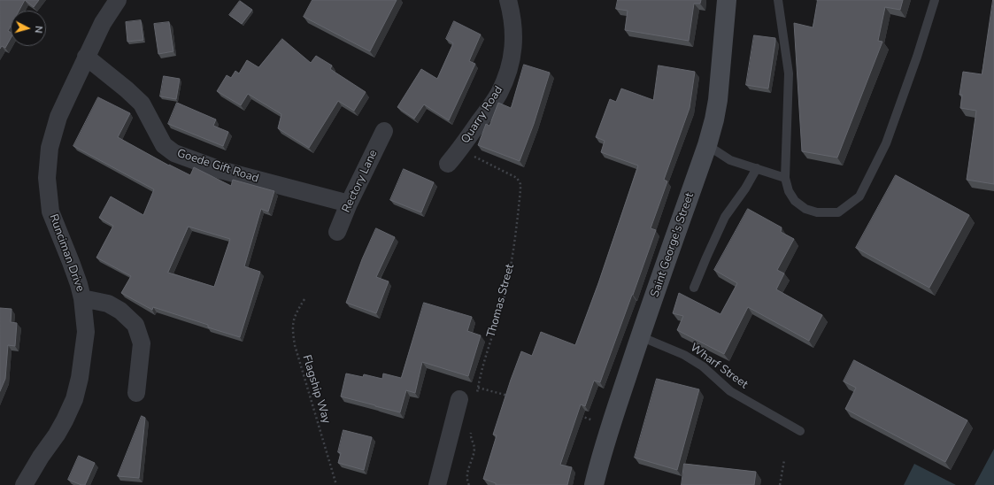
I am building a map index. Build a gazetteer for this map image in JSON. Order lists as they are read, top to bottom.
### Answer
{
  "streets": {
    "main road": ["Saint George's Street"],
    "street": [
      "Quarry Road",
      "Goede Gift Road",
      "Rectory Lane",
      "Runciman Drive"
    ],
    "lane": ["Wharf Street"],
    "path": ["Thomas Street", "Flagship Way"]
  },
  "crossings": [
    ["Quarry Road", "Thomas Street"],
    ["Goede Gift Road", "Rectory Lane"],
    ["Goede Gift Road", "Runciman Drive"],
    ["Saint George's Street", "Wharf Street"]
  ],
  "north": "right"
}
